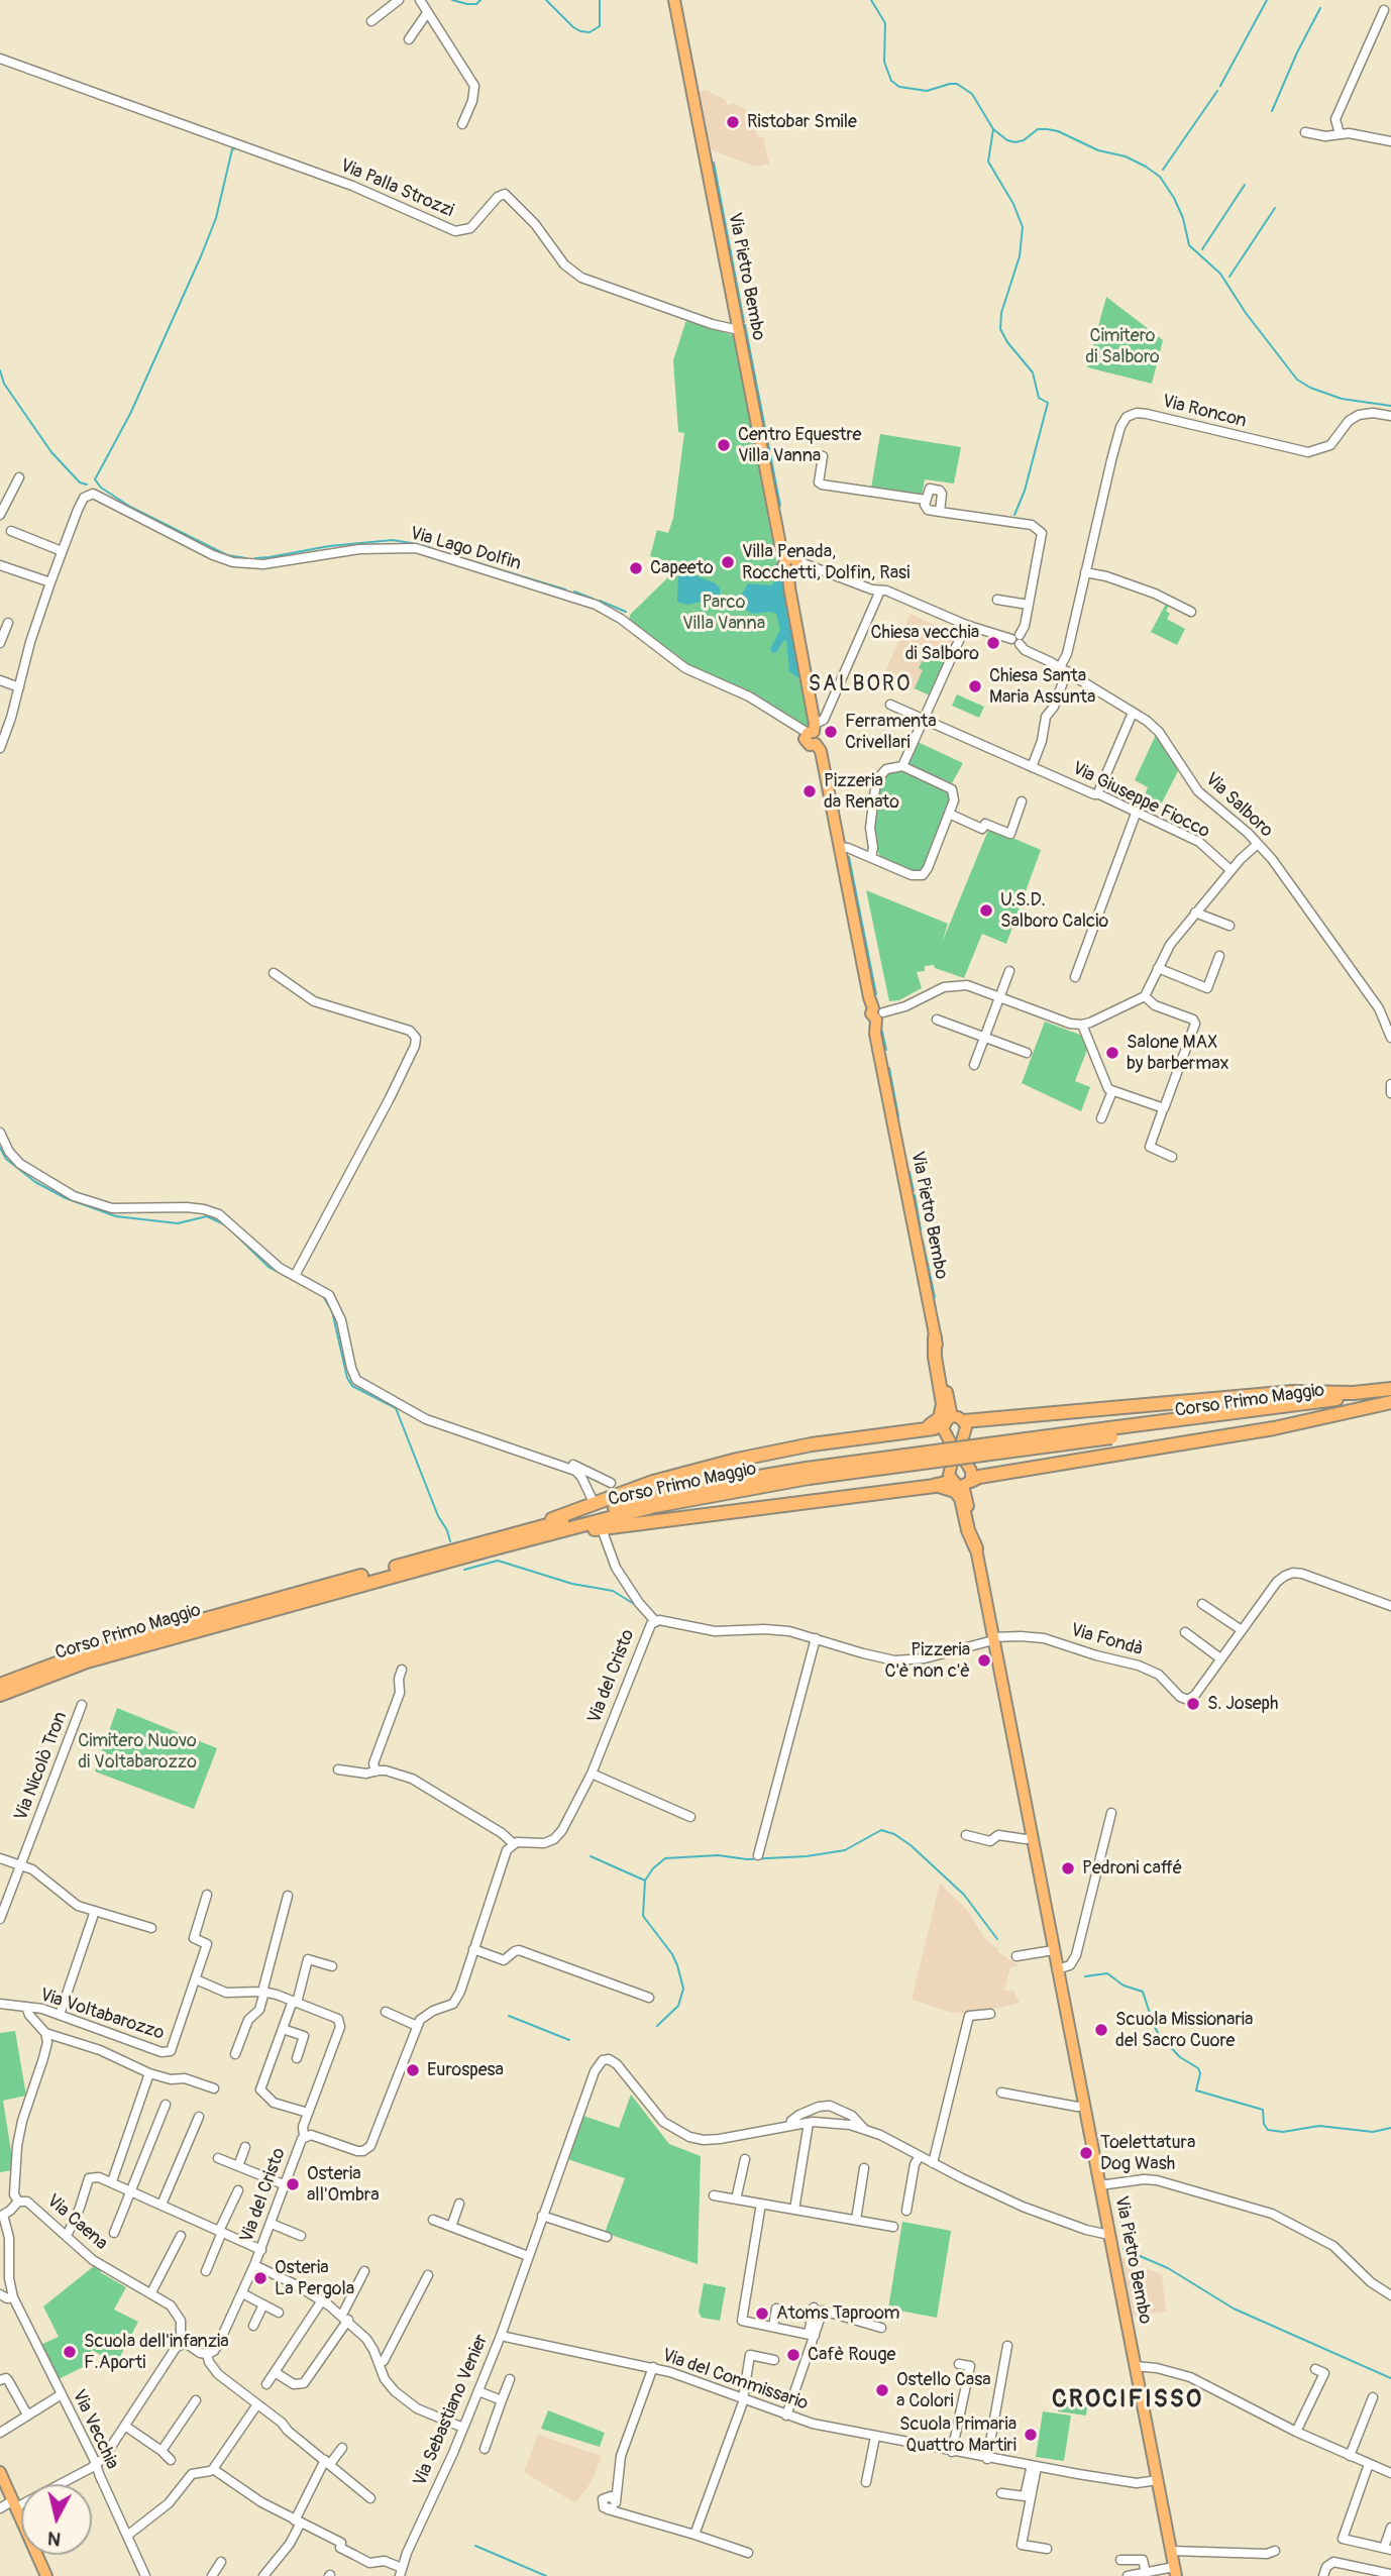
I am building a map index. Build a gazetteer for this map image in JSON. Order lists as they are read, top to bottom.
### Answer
{
  "streets": {
    "highway": ["Corso Primo Maggio"],
    "main road": ["Via Pietro Bembo"],
    "street": [
      "Via Palla Strozzi",
      "Via Roncon",
      "Via Lago Dolfin",
      "Via Giuseppe Fiocco",
      "Via Salboro",
      "Via Fondà",
      "Via del Cristo",
      "Via Nicolò Tron",
      "Via Voltabarozzo",
      "Via Caena",
      "Via del Commissario",
      "Via Sebastiano Venier",
      "Via Vecchia"
    ]
  },
  "crossings": [
    ["Via Palla Strozzi", "Via Pietro Bembo"],
    ["Via Pietro Bembo", "Via Lago Dolfin"],
    ["Via Pietro Bembo", "Via Salboro"],
    ["Via Pietro Bembo", "Via Fondà"],
    ["Via Pietro Bembo", "Via del Cristo"],
    ["Via Pietro Bembo", "Via del Commissario"],
    ["Via Pietro Bembo", "Via Sebastiano Venier"],
    ["Via Roncon", "Via Giuseppe Fiocco"],
    ["Via Roncon", "Via Salboro"],
    ["Via Fondà", "Via del Cristo"],
    ["Via Caena", "Via Vecchia"],
    ["Via del Commissario", "Via Sebastiano Venier"]
  ],
  "districts": ["SALBORO", "CROCIFISSO"],
  "parks": ["Cimitero di Salboro", "Parco Villa Vanna", "Cimitero Nuovo di Voltabarozzo"],
  "places": [
    "Ristobar Smile",
    "Centro Equestre Villa Vanna",
    "Villa Penada, Rocchetti, Dolfin, Rasi",
    "Capeeto",
    "Chiesa vecchia di Salboro",
    "Chiesa Santa Maria Assunta",
    "Ferramenta Crivellari",
    "Pizzeria da Renato",
    "U.S.D. Salboro Calcio",
    "Salone MAX by barbermax",
    "Pizzeria C'è non c'è",
    "S. Joseph",
    "Pedroni caffé",
    "Scuola Missionaria del Sacro Cuore",
    "Eurospesa",
    "Toelettatura Dog Wash",
    "Osteria all'Ombra",
    "Osteria La Pergola",
    "Atoms Taproom",
    "Scuola dell'infanzia F.Aporti",
    "Cafè Rouge",
    "Ostello Casa a Colori",
    "Scuola Primaria Quattro Martiri"
  ],
  "north": "bottom"
}
